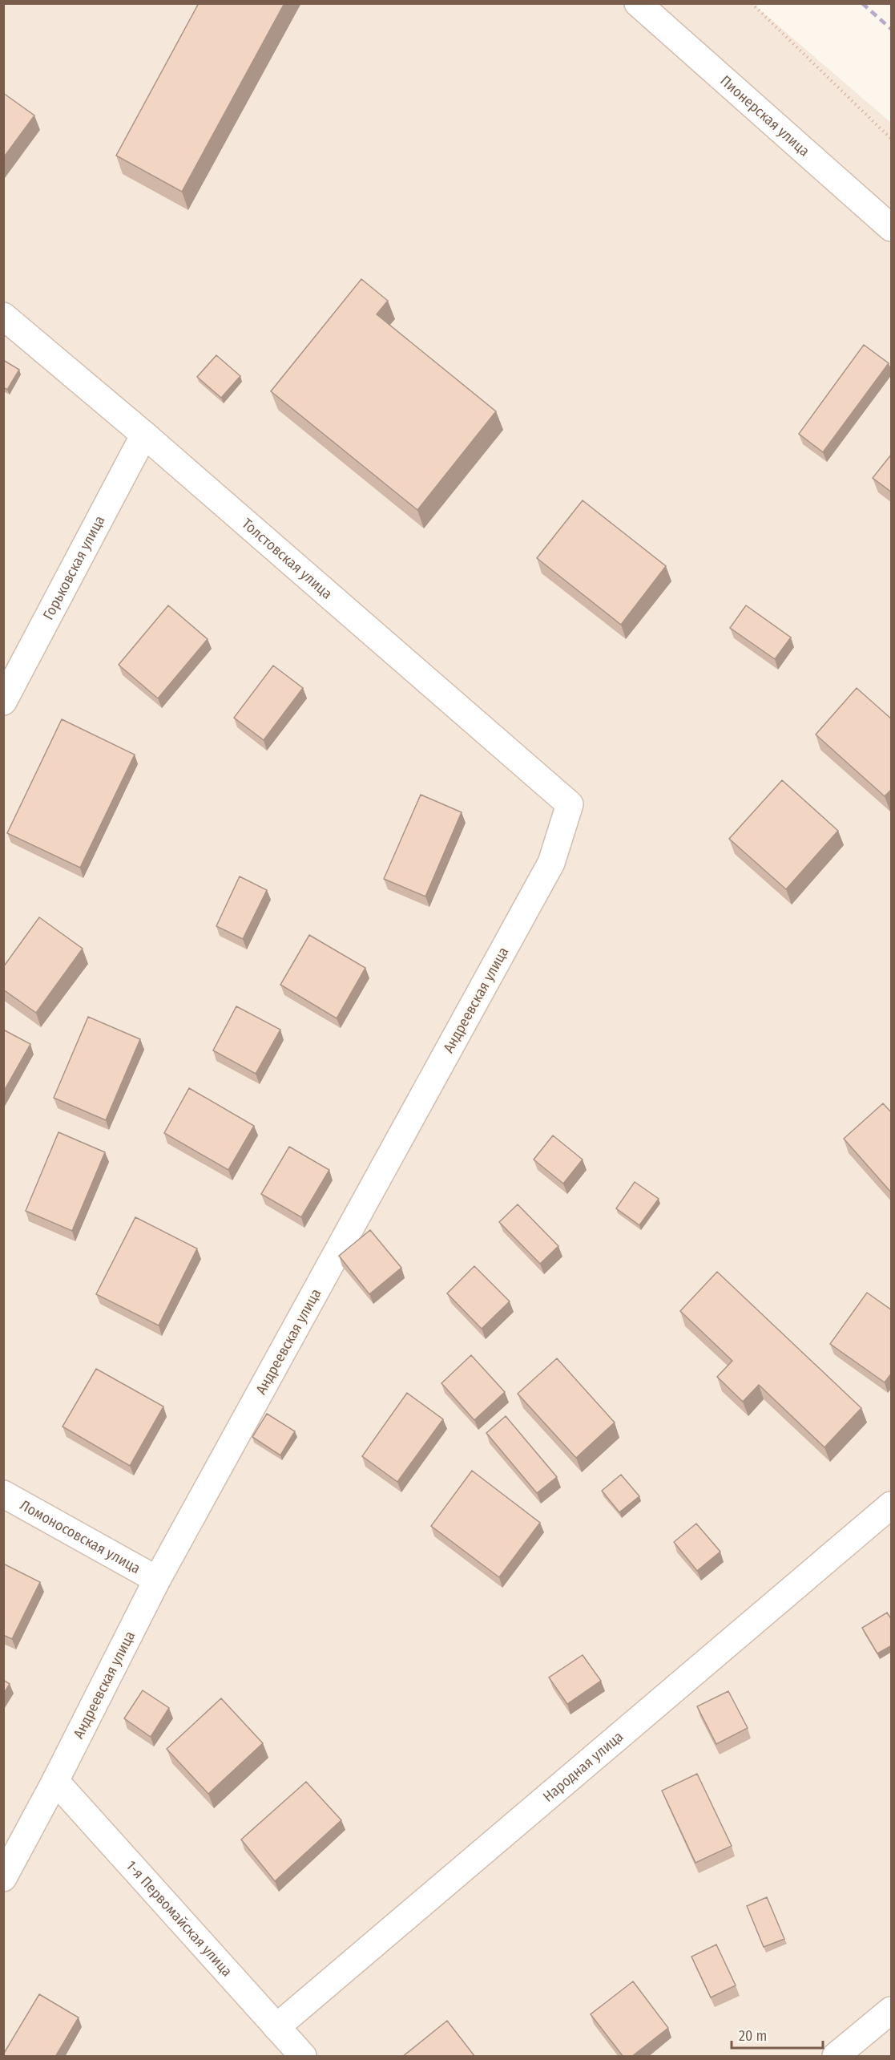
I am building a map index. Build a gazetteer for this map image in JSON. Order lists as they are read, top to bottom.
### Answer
{
  "streets": {
    "street": [
      "Пионерская улица",
      "Толстовская улица",
      "Горьковская улица",
      "Андреевская улица",
      "Ломоносовская улица",
      "Народная улица",
      "1-я Первомайская улица"
    ]
  },
  "crossings": [
    ["Толстовская улица", "Горьковская улица"],
    ["Толстовская улица", "Андреевская улица"],
    ["Андреевская улица", "Ломоносовская улица"],
    ["Андреевская улица", "1-я Первомайская улица"],
    ["Народная улица", "1-я Первомайская улица"]
  ],
  "scale_bar": "20 m"
}
